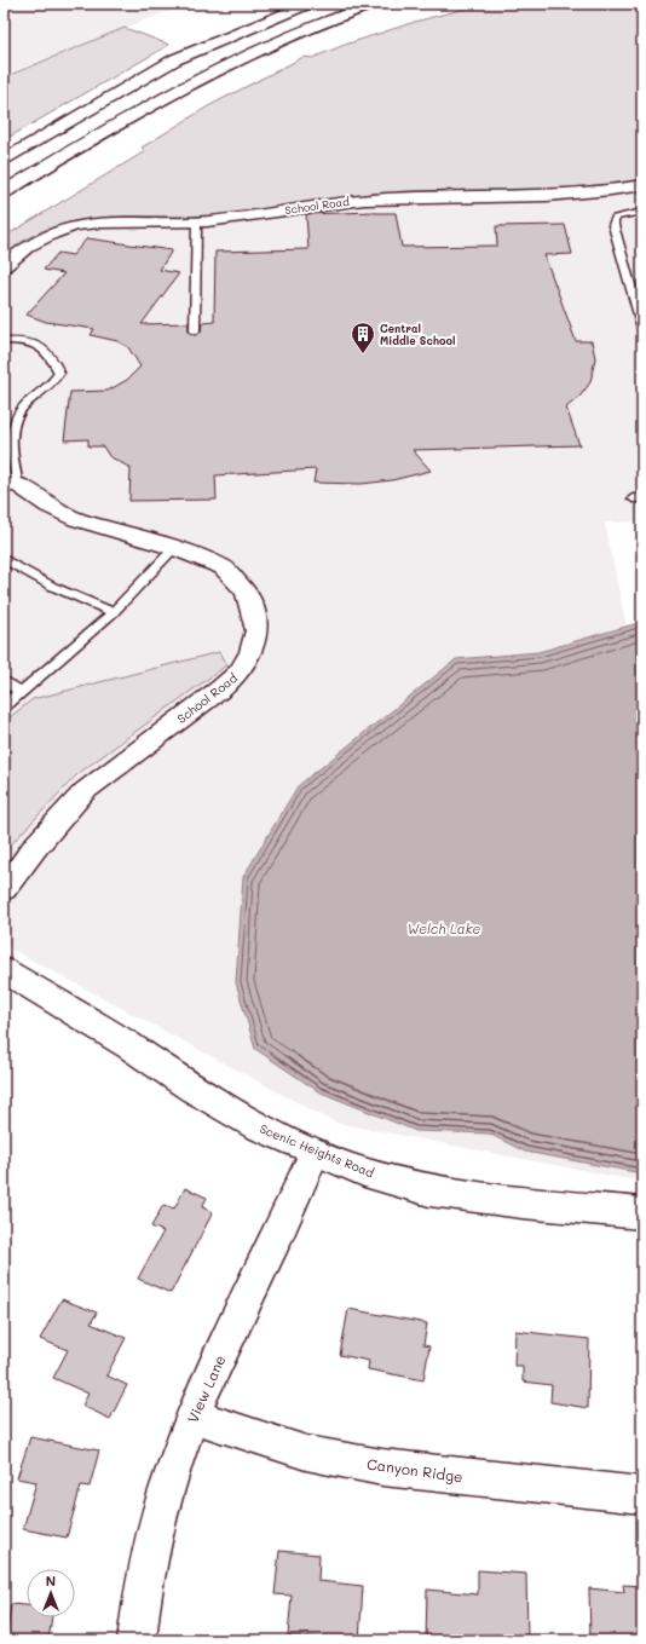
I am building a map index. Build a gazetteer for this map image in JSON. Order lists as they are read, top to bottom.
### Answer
{
  "streets": {
    "main road": ["Scenic Heights Road"],
    "street": ["School Road", "View Lane", "Canyon Ridge"]
  },
  "crossings": [
    ["Scenic Heights Road", "View Lane"],
    ["View Lane", "Canyon Ridge"]
  ],
  "water": ["Welch Lake"],
  "places": {
    "building": ["Central Middle School"]
  },
  "north": "top"
}
